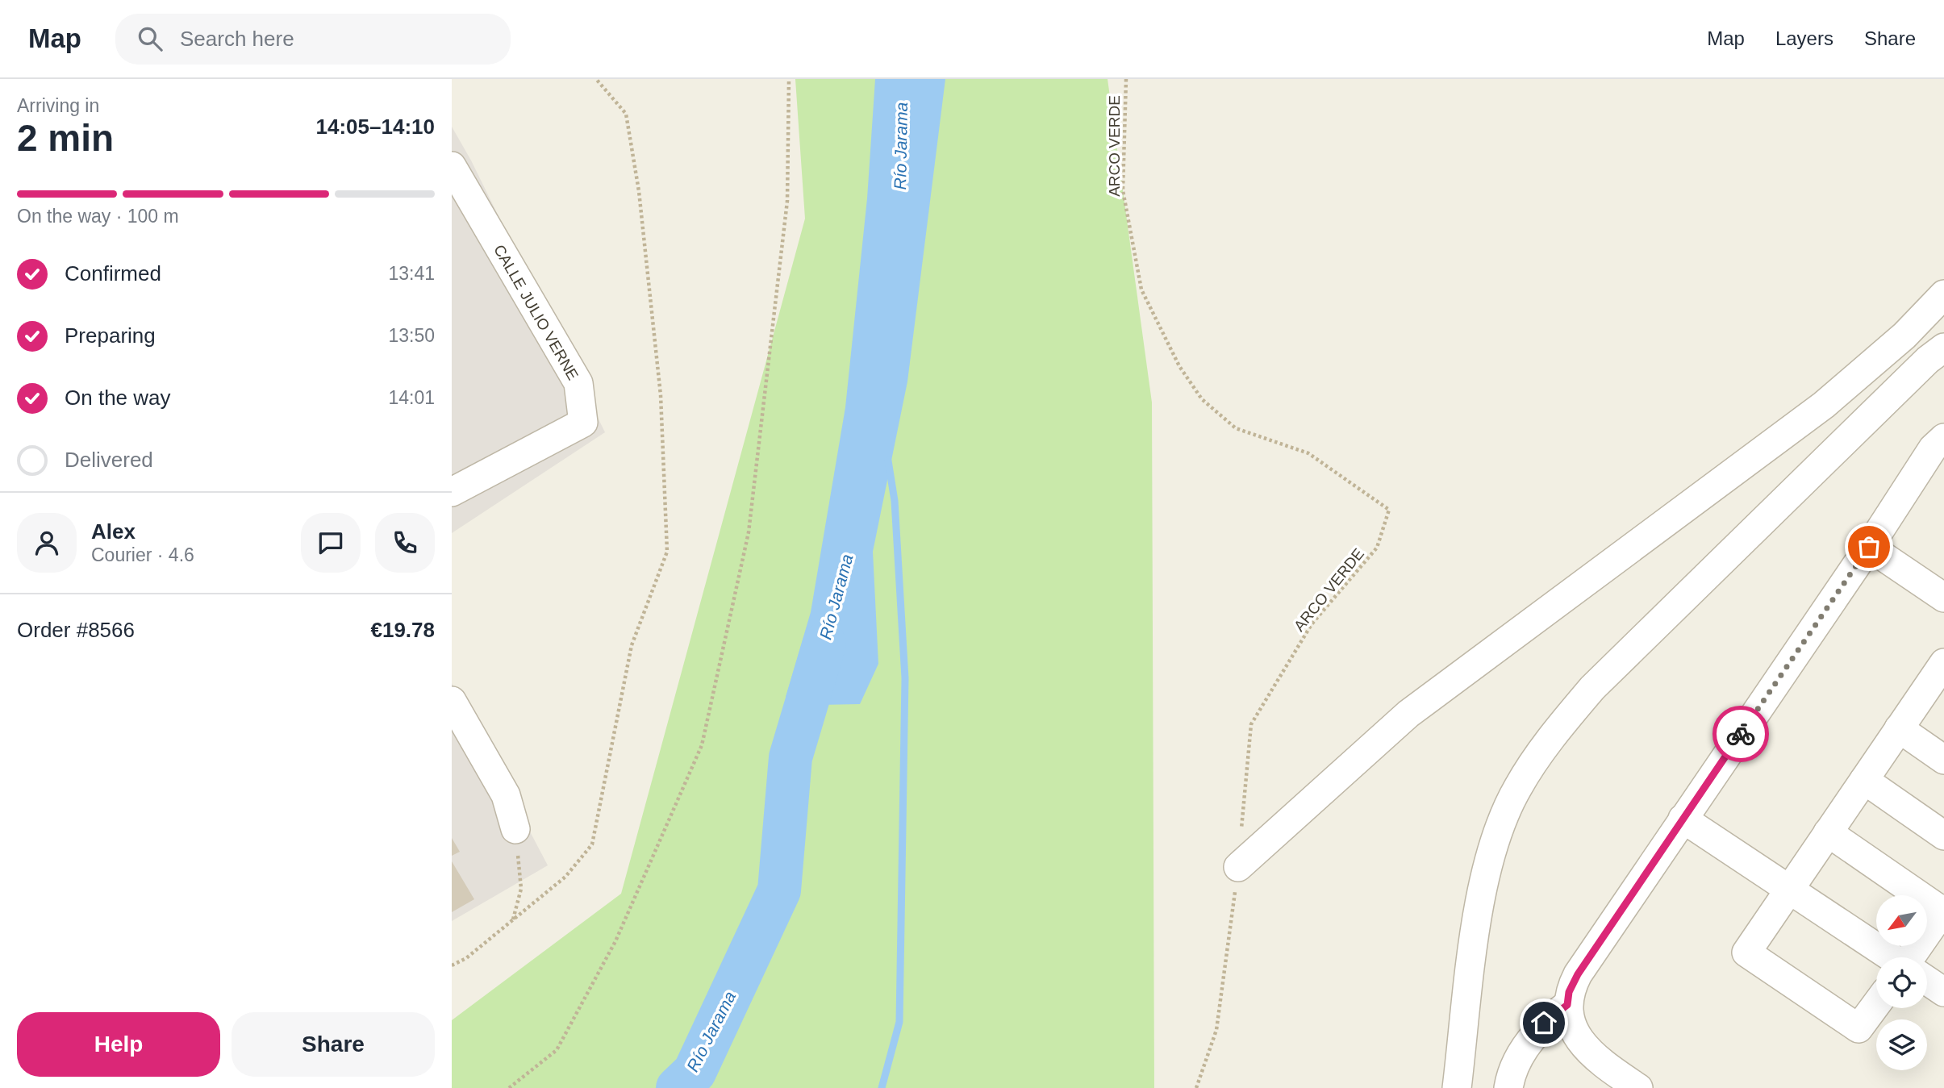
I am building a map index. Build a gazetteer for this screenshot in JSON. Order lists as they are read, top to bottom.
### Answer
{
  "streets": {
    "street": ["CALLE JULIO VERNE"],
    "path": ["ARCO VERDE"]
  },
  "water": ["Río Jarama"],
  "north": "bottom left",
  "page": {
    "header": "Map",
    "search": "Search here",
    "nav": ["Map", "Layers", "Share"],
    "heading": ["2 min", "Arriving in", "14:05–14:10"],
    "panel": [
      "Alex",
      "Courier · 4.6",
      "Order #8566",
      "€19.78"
    ],
    "bar": "On the way · 100 m",
    "list": [
      ["Confirmed", "13:41"],
      ["Preparing", "13:50"],
      ["On the way", "14:01"],
      "Delivered"
    ],
    "buttons": ["Help", "Share"]
  }
}
